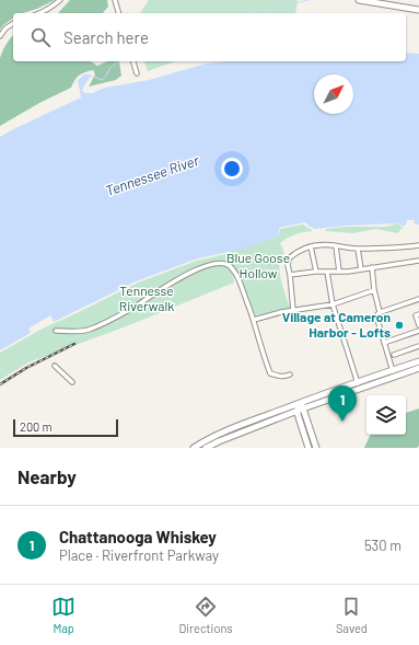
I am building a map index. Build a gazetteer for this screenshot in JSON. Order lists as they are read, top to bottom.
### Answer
{
  "water": ["Tennessee River"],
  "parks": ["Blue Goose Hollow", "Tennesse Riverwalk"],
  "places": ["Village at Cameron Harbor - Lofts"],
  "scale_bar": "200 m",
  "north": "top right",
  "page": {
    "search": "Search here",
    "pins": "1",
    "scale": "200 m",
    "heading": "Nearby",
    "list": [
      {
        "mark": "1",
        "name": "Chattanooga Whiskey",
        "note": "Place · Riverfront Parkway",
        "value": "530 m"
      }
    ],
    "nav": ["Map", "Directions", "Saved"]
  }
}
